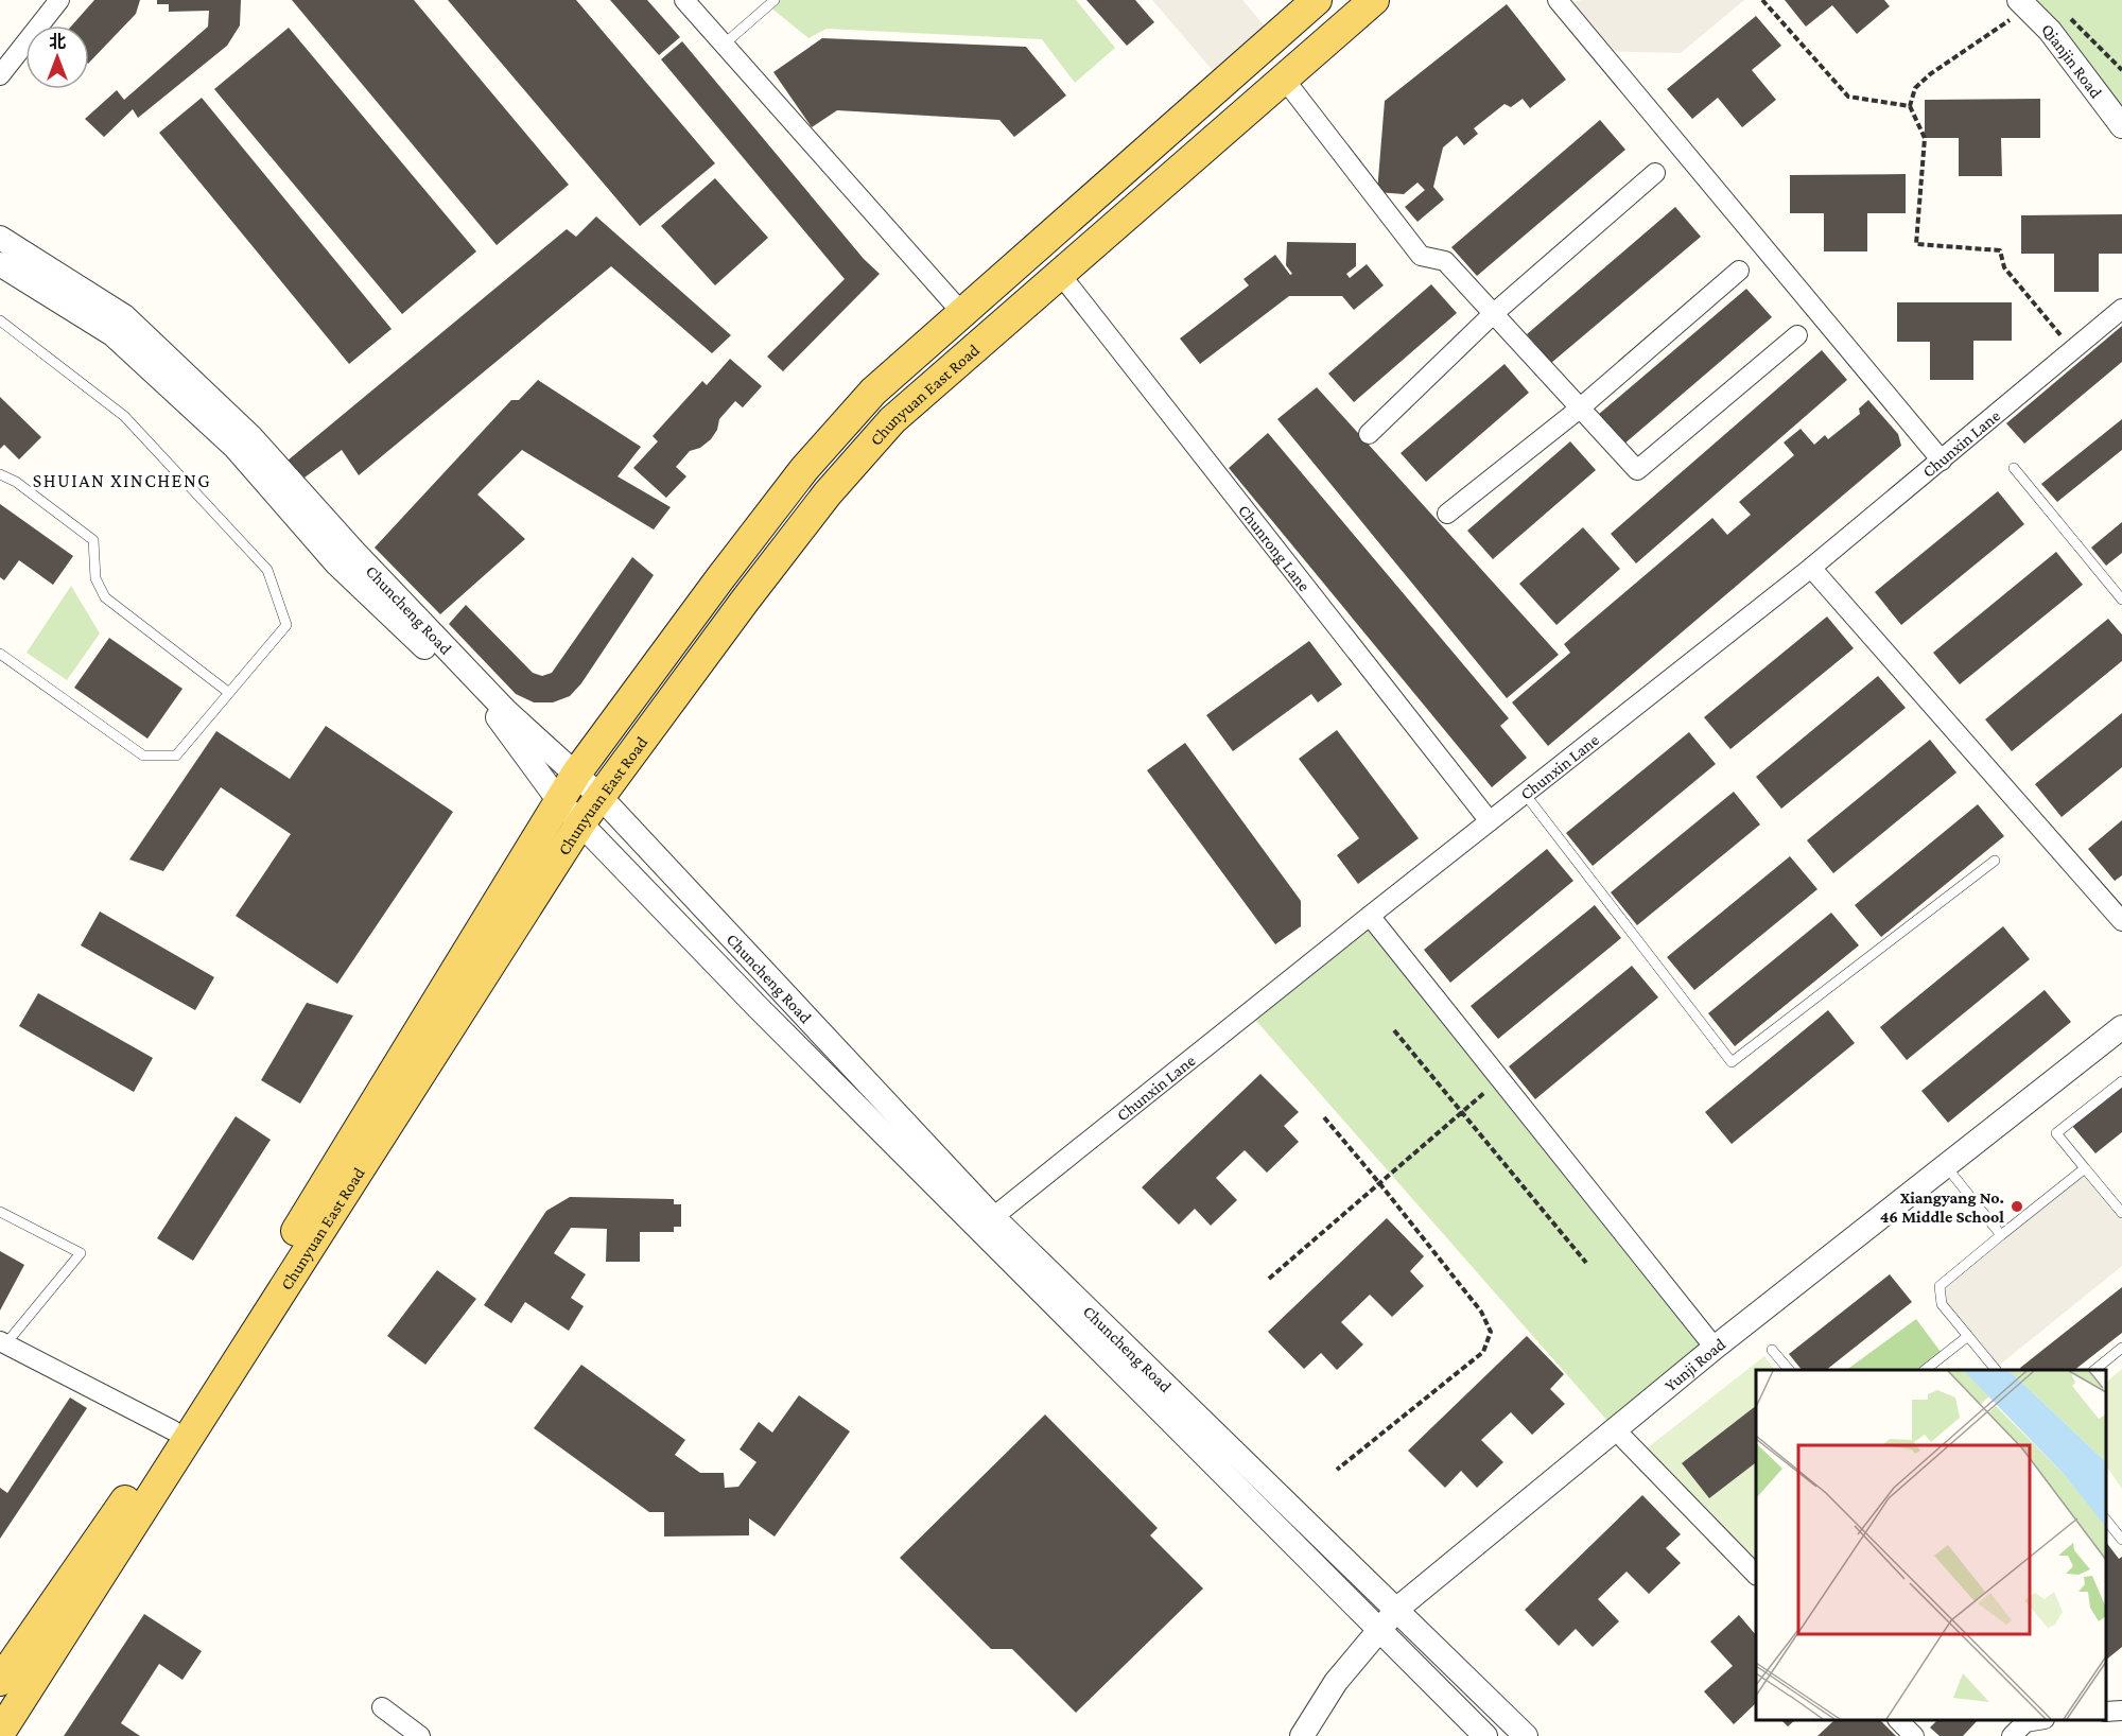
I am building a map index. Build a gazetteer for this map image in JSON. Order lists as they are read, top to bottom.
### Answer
{
  "streets": {
    "main road": ["Chunyuan East Road"],
    "street": [
      "Qianjin Road",
      "Chunxin Lane",
      "Chunrong Lane",
      "Chuncheng Road",
      "Yunji Road"
    ]
  },
  "crossings": [
    ["Chunyuan East Road", "Chunrong Lane"],
    ["Chunyuan East Road", "Chuncheng Road"],
    ["Chunxin Lane", "Chunrong Lane"],
    ["Chunxin Lane", "Chuncheng Road"],
    ["Chuncheng Road", "Yunji Road"]
  ],
  "districts": ["SHUIAN XINCHENG"],
  "places": ["Xiangyang No. 46 Middle School"],
  "north": "top"
}
